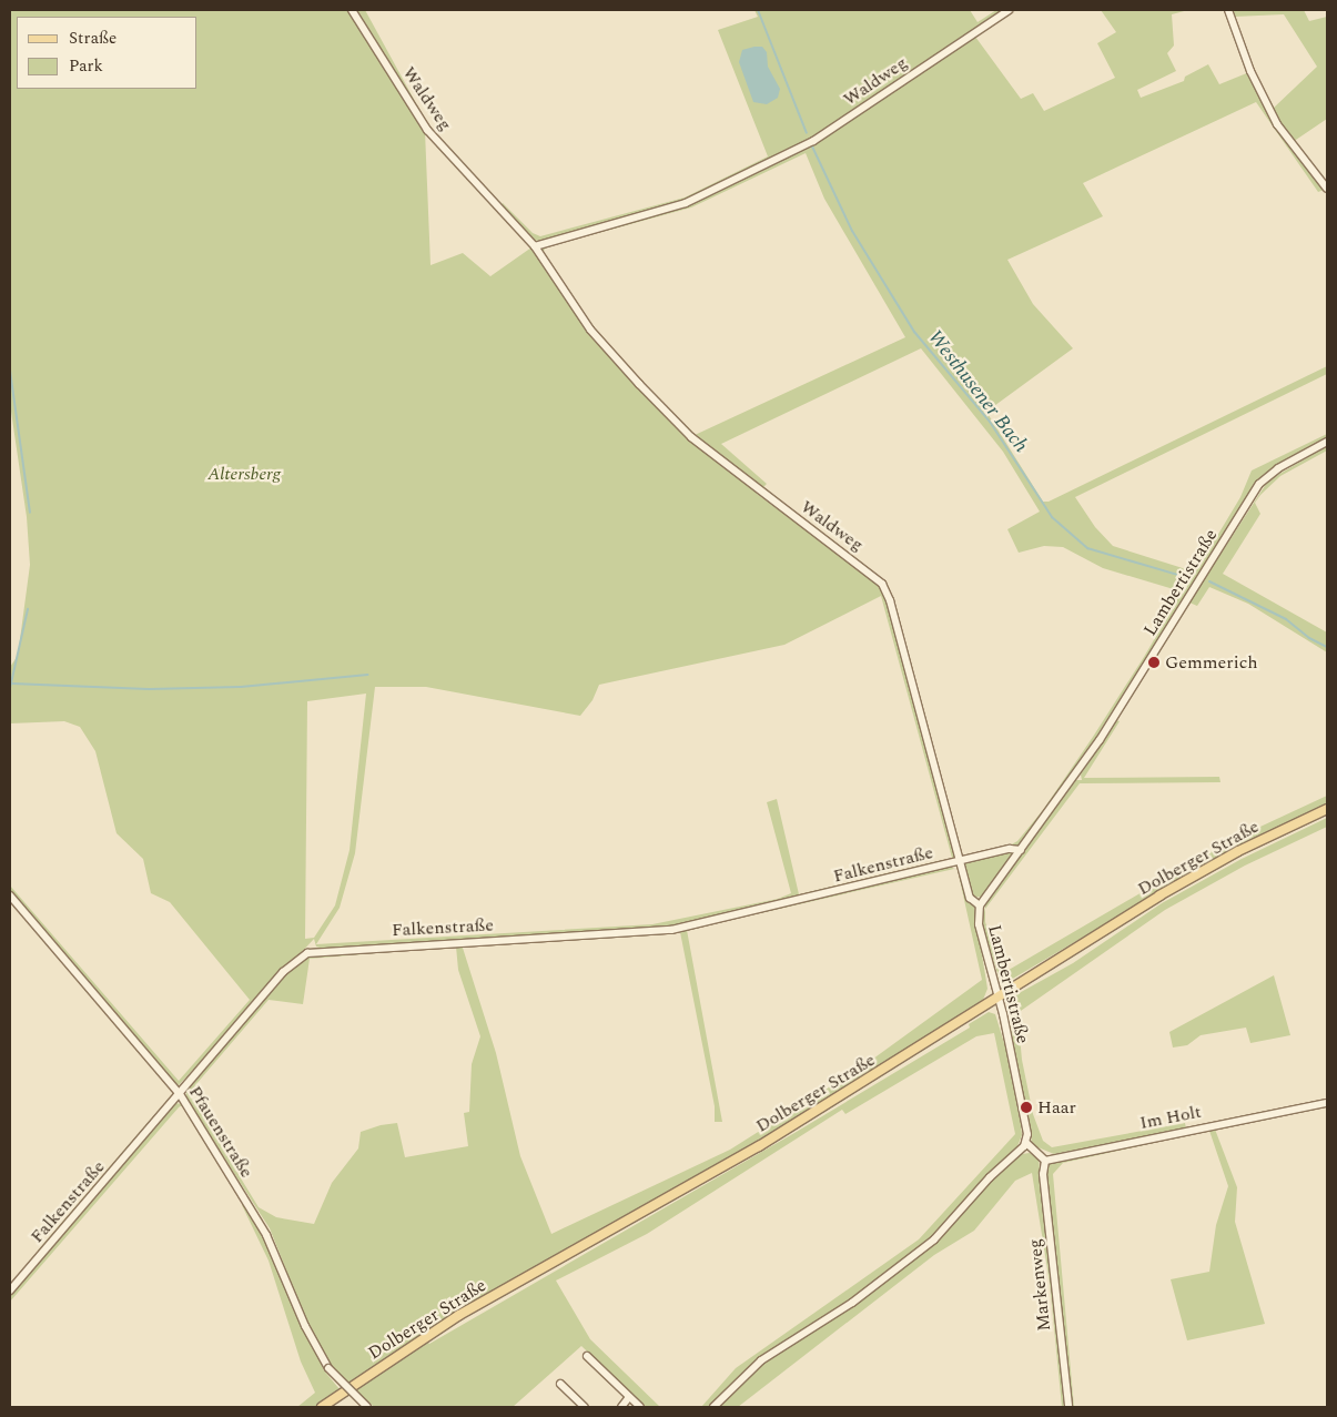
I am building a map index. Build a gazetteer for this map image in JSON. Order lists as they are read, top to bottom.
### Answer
{
  "streets": {
    "main road": ["Dolberger Straße"],
    "street": [
      "Waldweg",
      "Lambertistraße",
      "Falkenstraße",
      "Im Holt",
      "Pfauenstraße",
      "Markenweg"
    ]
  },
  "crossings": [
    ["Waldweg", "Lambertistraße"],
    ["Waldweg", "Falkenstraße"],
    ["Lambertistraße", "Dolberger Straße"],
    ["Lambertistraße", "Falkenstraße"],
    ["Falkenstraße", "Pfauenstraße"],
    ["Im Holt", "Markenweg"]
  ],
  "water": ["Westhusener Bach"],
  "parks": ["Altersberg"],
  "places": ["Gemmerich", "Haar"],
  "legend": ["Straße", "Park"]
}
